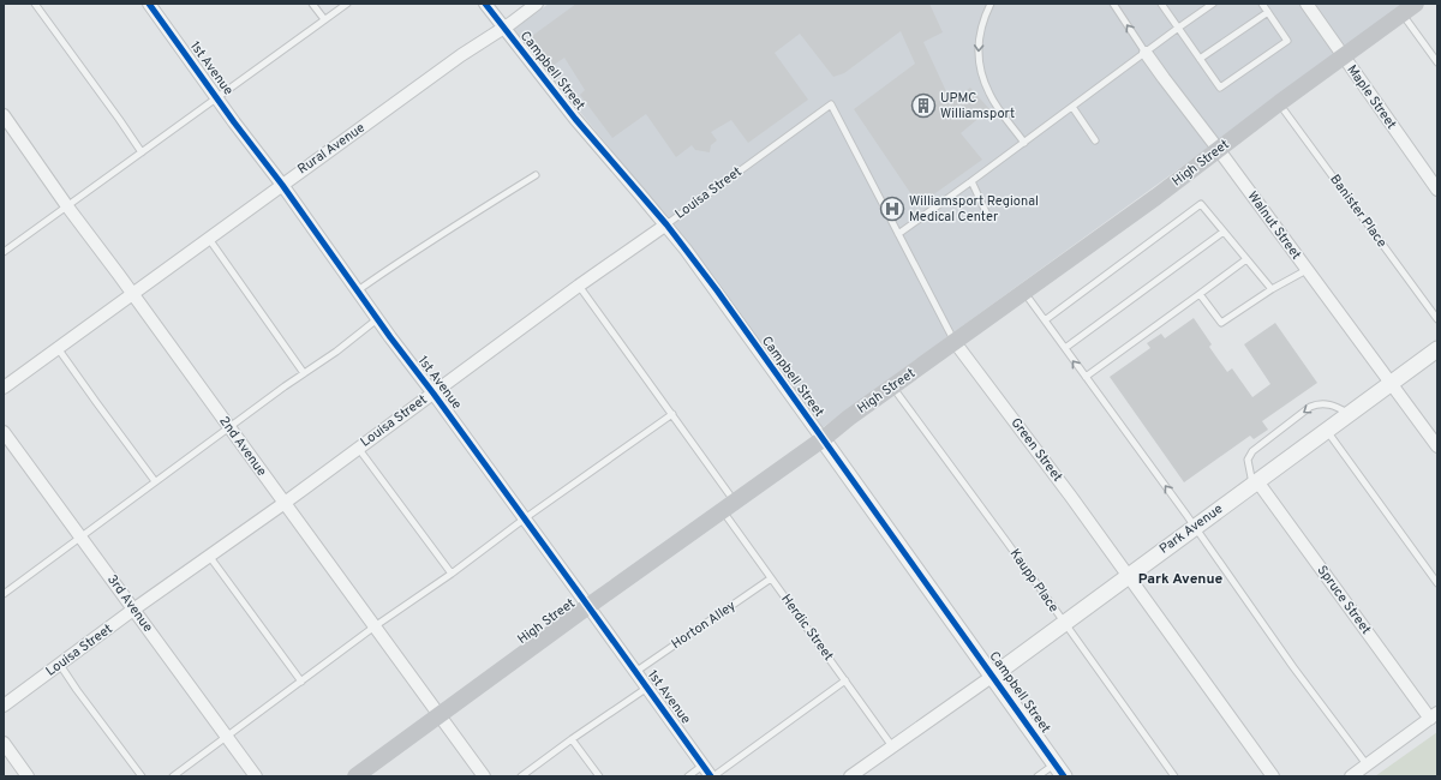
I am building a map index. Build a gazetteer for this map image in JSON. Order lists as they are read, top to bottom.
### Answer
{
  "streets": {
    "main road": ["High Street"],
    "street": [
      "1st Avenue",
      "Campbell Street",
      "Maple Street",
      "Rural Avenue",
      "Louisa Street",
      "Walnut Street",
      "2nd Avenue",
      "Green Street",
      "Park Avenue",
      "Spruce Street",
      "3rd Avenue"
    ],
    "lane": [
      "Banister Place",
      "Kaupp Place",
      "Horton Alley",
      "Herdic Street"
    ]
  },
  "crossings": [
    ["1st Avenue", "Rural Avenue"],
    ["1st Avenue", "High Street"],
    ["1st Avenue", "Louisa Street"],
    ["1st Avenue", "Horton Alley"],
    ["Campbell Street", "Rural Avenue"],
    ["Campbell Street", "High Street"],
    ["Campbell Street", "Louisa Street"],
    ["Campbell Street", "Park Avenue"],
    ["Maple Street", "High Street"],
    ["Rural Avenue", "2nd Avenue"],
    ["High Street", "Banister Place"],
    ["High Street", "Walnut Street"],
    ["High Street", "2nd Avenue"],
    ["High Street", "Green Street"],
    ["High Street", "Kaupp Place"],
    ["High Street", "Herdic Street"],
    ["Louisa Street", "2nd Avenue"],
    ["Louisa Street", "Green Street"],
    ["Louisa Street", "3rd Avenue"],
    ["Louisa Street", "Herdic Street"],
    ["Walnut Street", "Park Avenue"],
    ["Green Street", "Park Avenue"],
    ["Park Avenue", "Kaupp Place"],
    ["Park Avenue", "Spruce Street"],
    ["Park Avenue", "Herdic Street"],
    ["Horton Alley", "Herdic Street"]
  ],
  "districts": ["Park Avenue"],
  "places": {
    "building": ["UPMC Williamsport"],
    "hospital": ["Williamsport Regional Medical Center"]
  }
}
